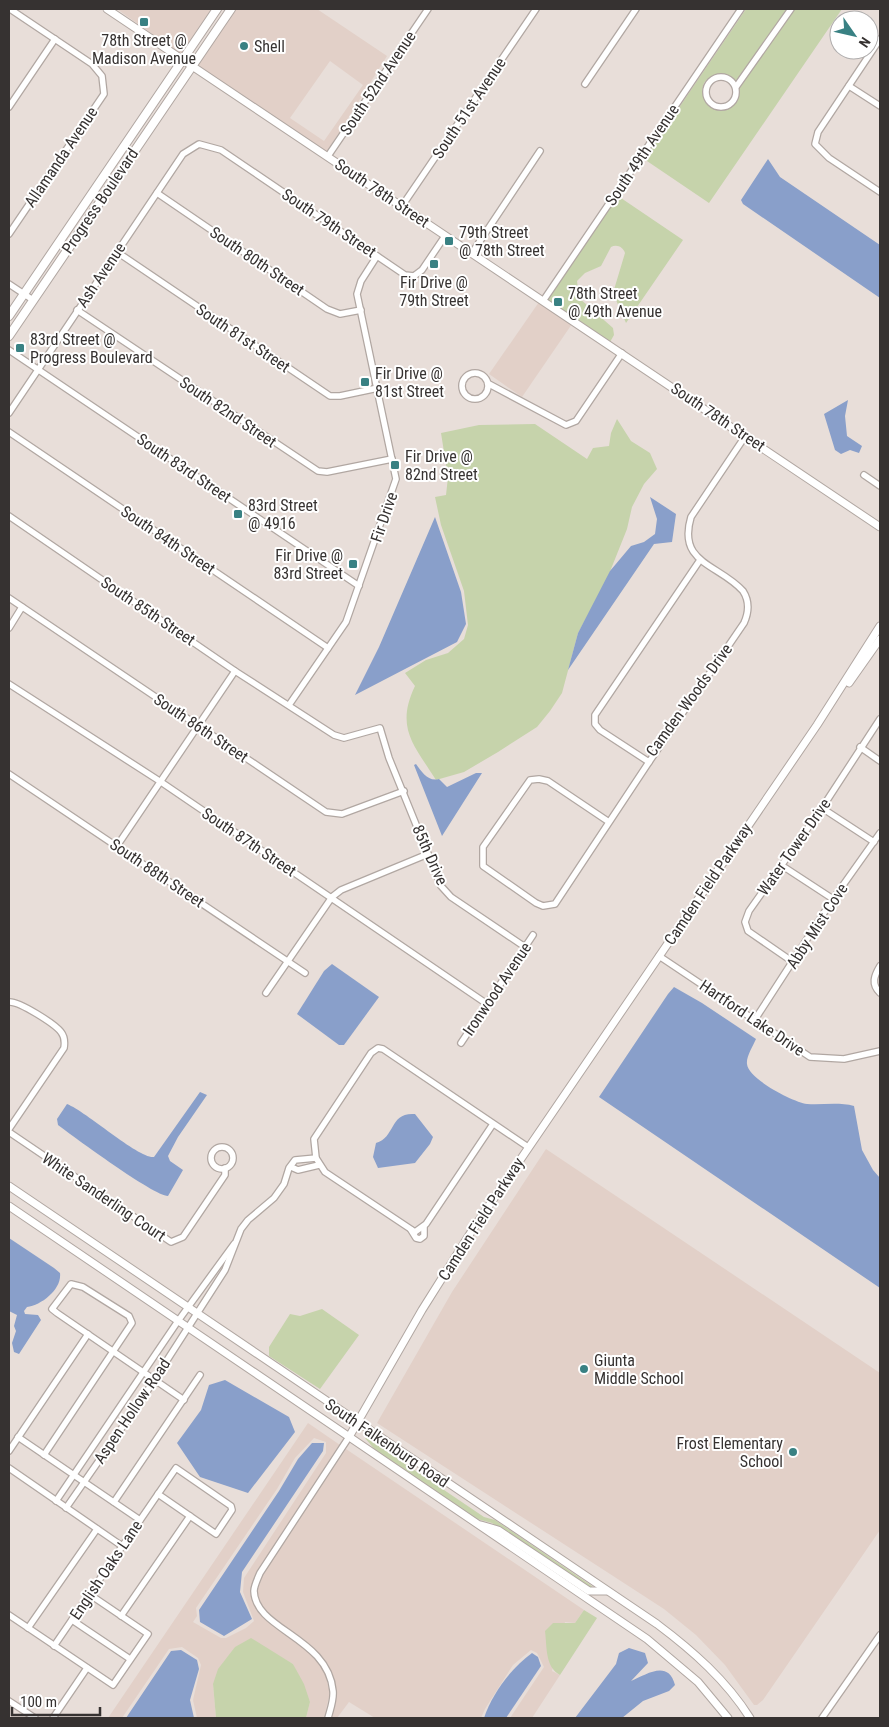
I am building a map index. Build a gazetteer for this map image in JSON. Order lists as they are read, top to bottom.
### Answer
{
  "streets": {
    "main road": ["Progress Boulevard"],
    "street": [
      "South 52nd Avenue",
      "South 51st Avenue",
      "South 49th Avenue",
      "Allamanda Avenue",
      "South 78th Street",
      "South 79th Street",
      "South 80th Street",
      "Ash Avenue",
      "South 81st Street",
      "South 82nd Street",
      "South 83rd Street",
      "Fir Drive",
      "South 84th Street",
      "South 85th Street",
      "Camden Woods Drive",
      "South 86th Street",
      "South 87th Street",
      "Water Tower Drive",
      "85th Drive",
      "South 88th Street",
      "Camden Field Parkway",
      "Abby Mist Cove",
      "Ironwood Avenue",
      "Hartford Lake Drive",
      "White Sanderling Court",
      "Aspen Hollow Road",
      "South Falkenburg Road",
      "English Oaks Lane"
    ]
  },
  "crossings": [
    ["South 52nd Avenue", "South 78th Street"],
    ["South 51st Avenue", "South 78th Street"],
    ["South 49th Avenue", "South 78th Street"],
    ["South 78th Street", "Progress Boulevard"],
    ["South 78th Street", "South 79th Street"],
    ["South 78th Street", "Camden Woods Drive"],
    ["South 79th Street", "Ash Avenue"],
    ["South 79th Street", "Fir Drive"],
    ["South 80th Street", "Ash Avenue"],
    ["South 80th Street", "Fir Drive"],
    ["Ash Avenue", "South 81st Street"],
    ["Ash Avenue", "South 82nd Street"],
    ["Ash Avenue", "South 83rd Street"],
    ["South 81st Street", "Fir Drive"],
    ["South 82nd Street", "Fir Drive"],
    ["South 83rd Street", "Fir Drive"],
    ["Fir Drive", "South 84th Street"],
    ["Fir Drive", "South 85th Street"],
    ["South 85th Street", "85th Drive"],
    ["South 86th Street", "85th Drive"],
    ["South 87th Street", "Ironwood Avenue"],
    ["Water Tower Drive", "Abby Mist Cove"],
    ["85th Drive", "Ironwood Avenue"],
    ["Camden Field Parkway", "Hartford Lake Drive"],
    ["Camden Field Parkway", "South Falkenburg Road"],
    ["Abby Mist Cove", "Hartford Lake Drive"],
    ["Aspen Hollow Road", "South Falkenburg Road"]
  ],
  "places": {
    "transit": [
      "78th Street @ Madison Avenue",
      "79th Street @ 78th Street",
      "Fir Drive @ 79th Street",
      "78th Street @ 49th Avenue",
      "83rd Street @ Progress Boulevard",
      "Fir Drive @ 81st Street",
      "Fir Drive @ 82nd Street",
      "83rd Street @ 4916",
      "Fir Drive @ 83rd Street"
    ],
    "other": ["Shell", "Giunta Middle School", "Frost Elementary School"]
  },
  "scale_bar": "100 m",
  "north": "bottom right"
}
